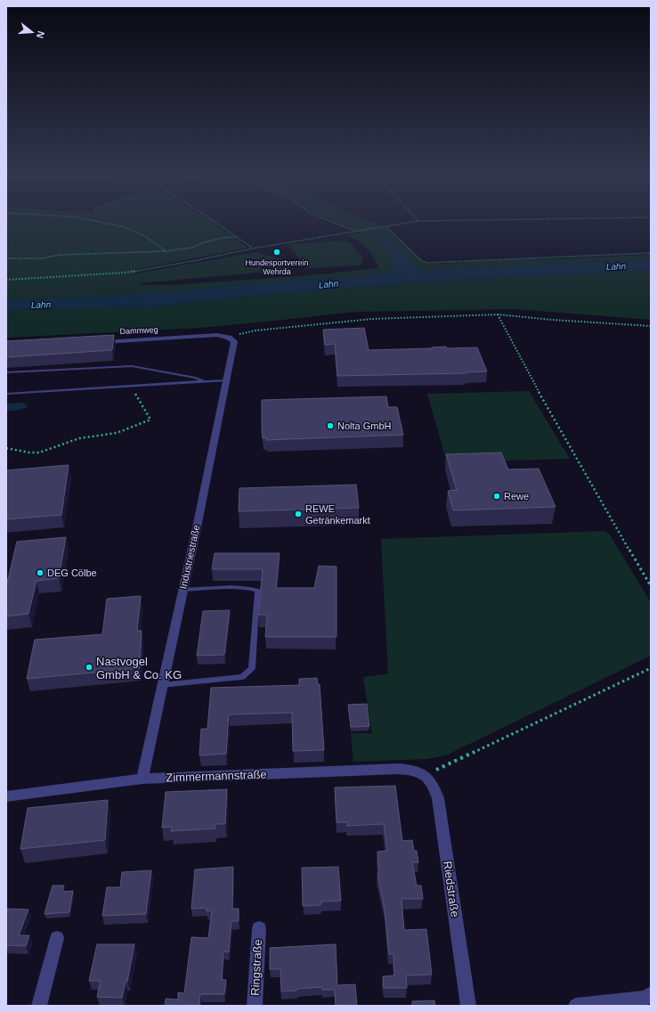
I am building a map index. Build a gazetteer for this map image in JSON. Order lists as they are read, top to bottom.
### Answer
{
  "streets": {
    "street": [
      "Dammweg",
      "Industriestraße",
      "Zimmermannstraße",
      "Riedstraße",
      "Ringstraße"
    ]
  },
  "crossings": [
    ["Dammweg", "Industriestraße"],
    ["Industriestraße", "Zimmermannstraße"],
    ["Zimmermannstraße", "Riedstraße"]
  ],
  "water": ["Lahn"],
  "places": [
    "Hundesportverein Wehrda",
    "Nolta GmbH",
    "Rewe",
    "REWE Getränkemarkt",
    "DEG Cölbe",
    "Nastvogel GmbH & Co. KG"
  ],
  "north": "right"
}
